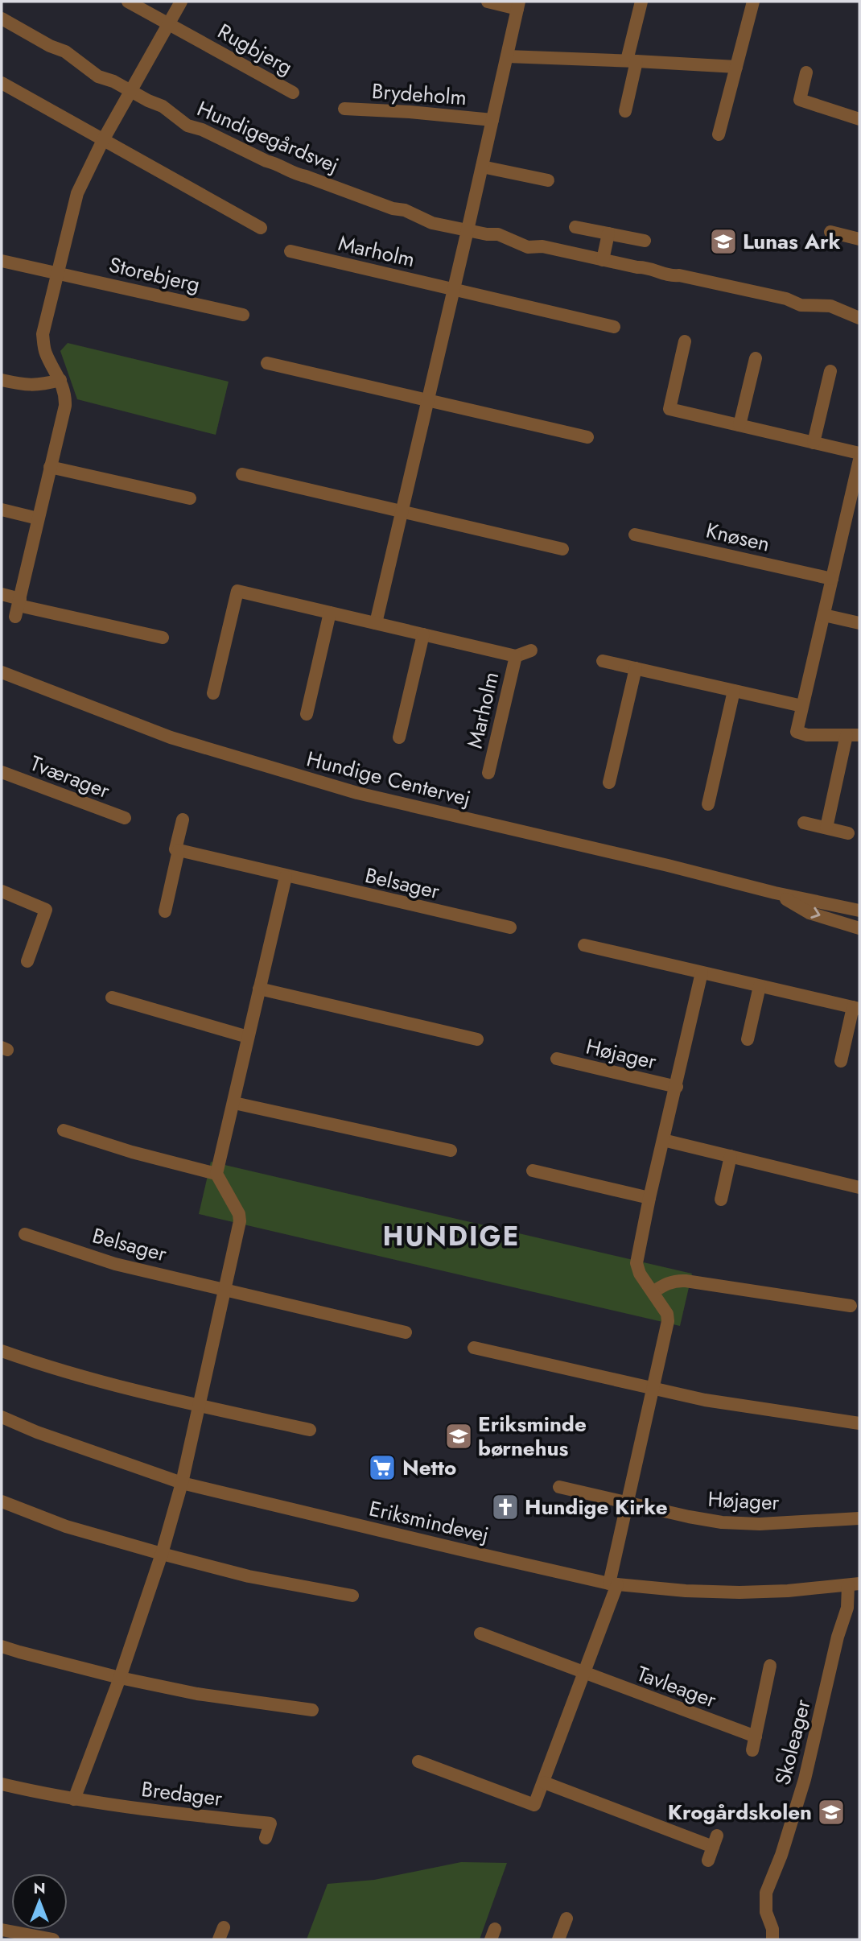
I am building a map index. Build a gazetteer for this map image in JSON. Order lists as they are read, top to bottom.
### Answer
{
  "streets": {
    "street": [
      "Rugbjerg",
      "Brydeholm",
      "Hundigegårdsvej",
      "Marholm",
      "Storebjerg",
      "Knøsen",
      "Tværager",
      "Hundige Centervej",
      "Belsager",
      "Højager",
      "Eriksmindevej",
      "Tavleager",
      "Skoleager",
      "Bredager"
    ]
  },
  "crossings": [
    ["Brydeholm", "Hundigegårdsvej"],
    ["Højager", "Eriksmindevej"],
    ["Eriksmindevej", "Skoleager"]
  ],
  "districts": ["HUNDIGE"],
  "places": {
    "school or university": ["Lunas Ark", "Eriksminde børnehus", "Krogårdskolen"],
    "supermarket": ["Netto"],
    "church": ["Hundige Kirke"]
  },
  "north": "top"
}
